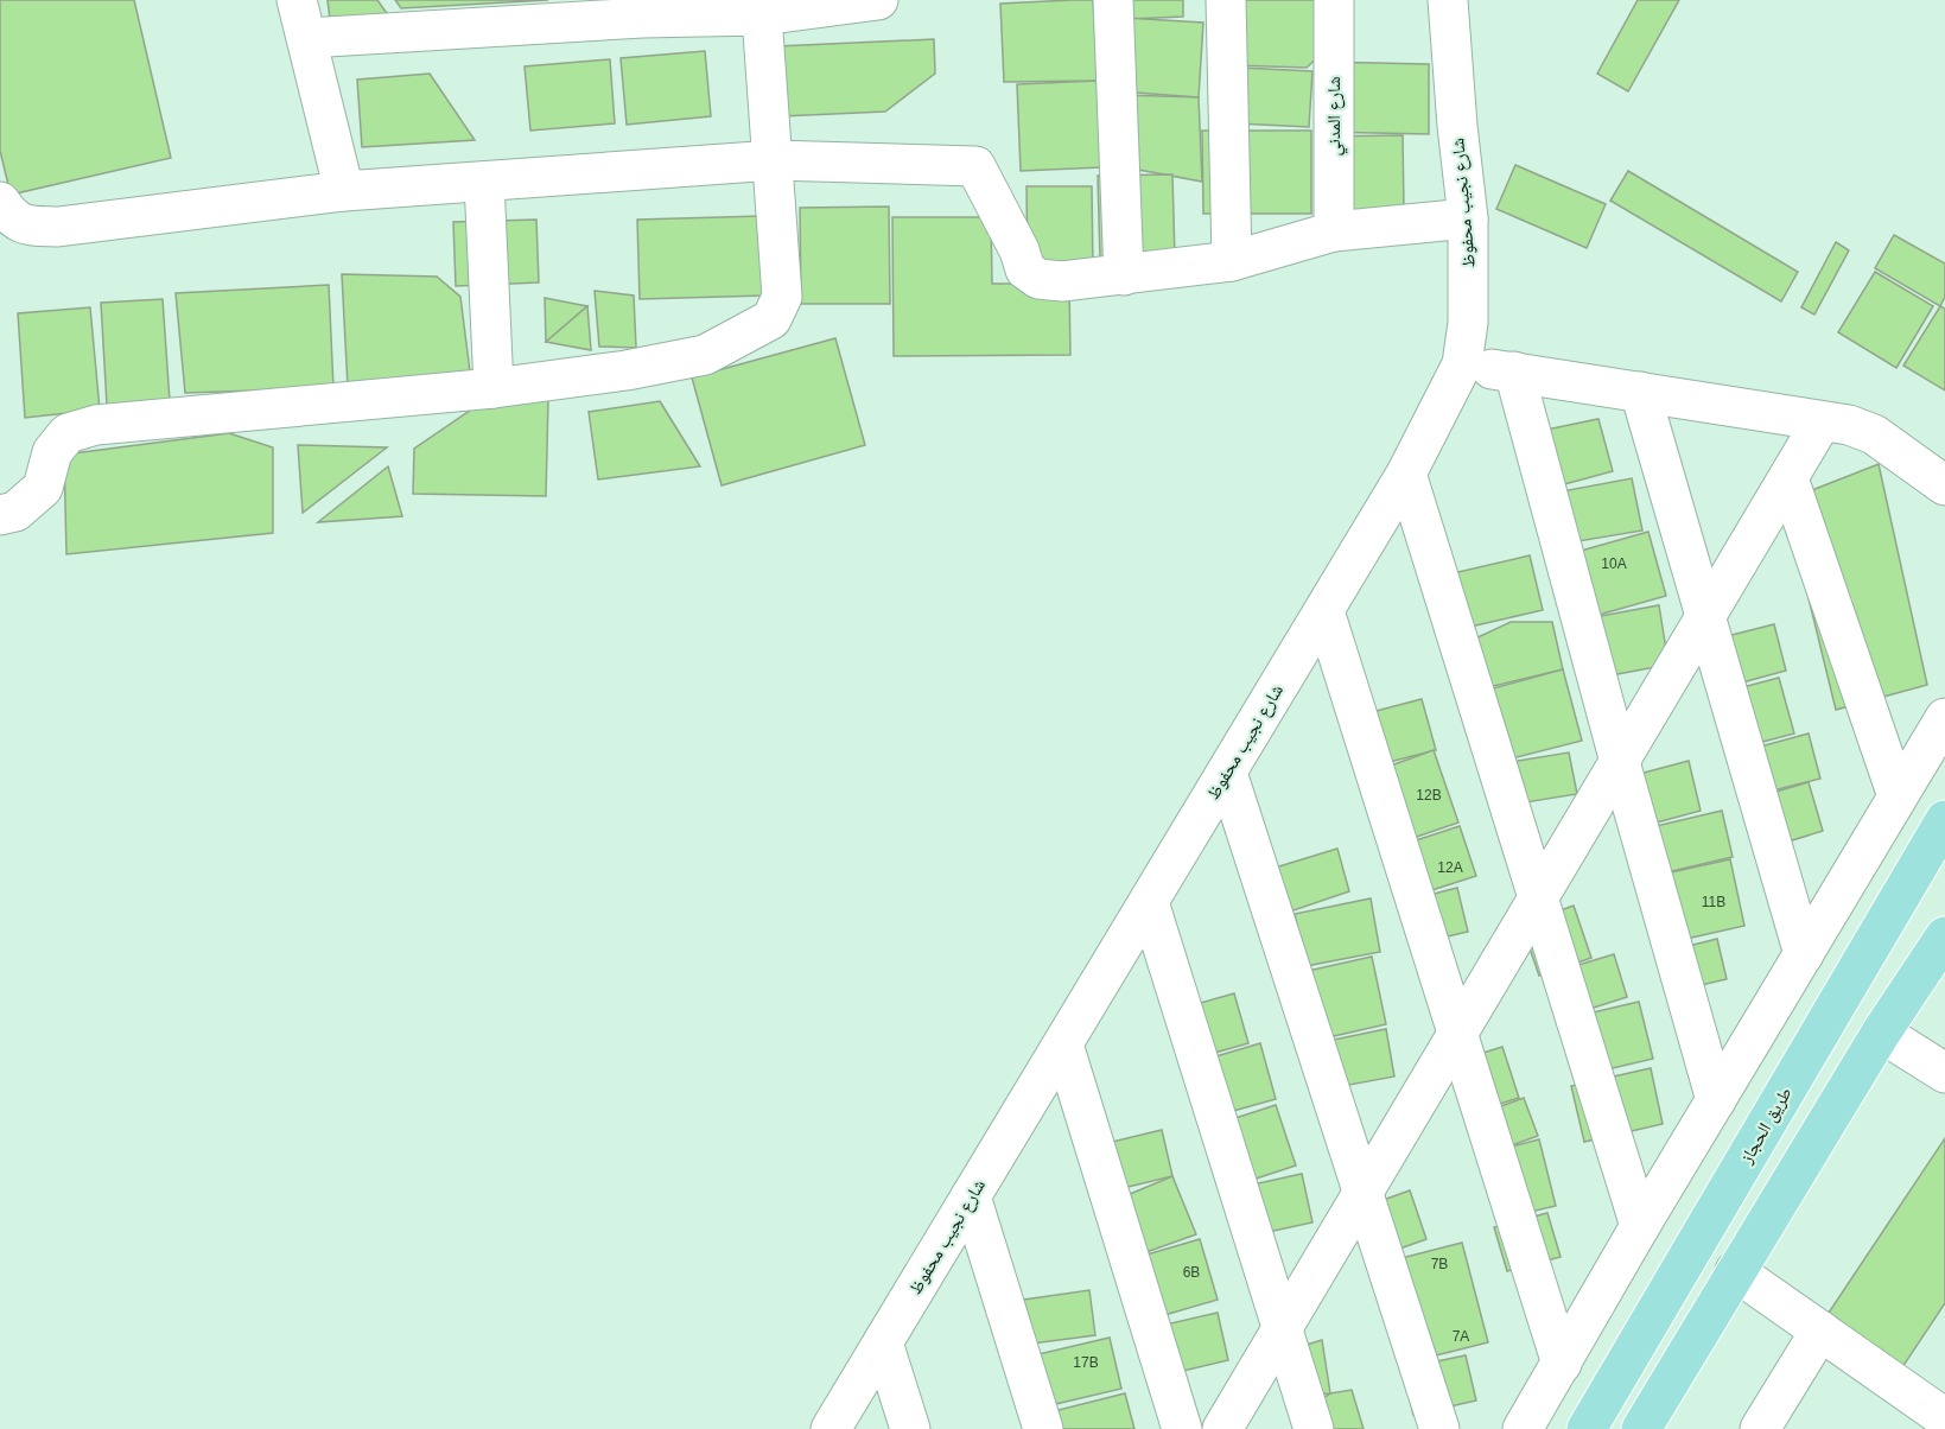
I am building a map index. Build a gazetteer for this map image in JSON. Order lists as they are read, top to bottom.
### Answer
{
  "streets": {
    "main road": ["طريق الحجاز"],
    "street": ["شارع المدني", "شارع نجيب محفوظ"]
  },
  "house_numbers": [
    "10A",
    "12B",
    "12A",
    "11B",
    "7B",
    "6B",
    "7A",
    "17B"
  ]
}
